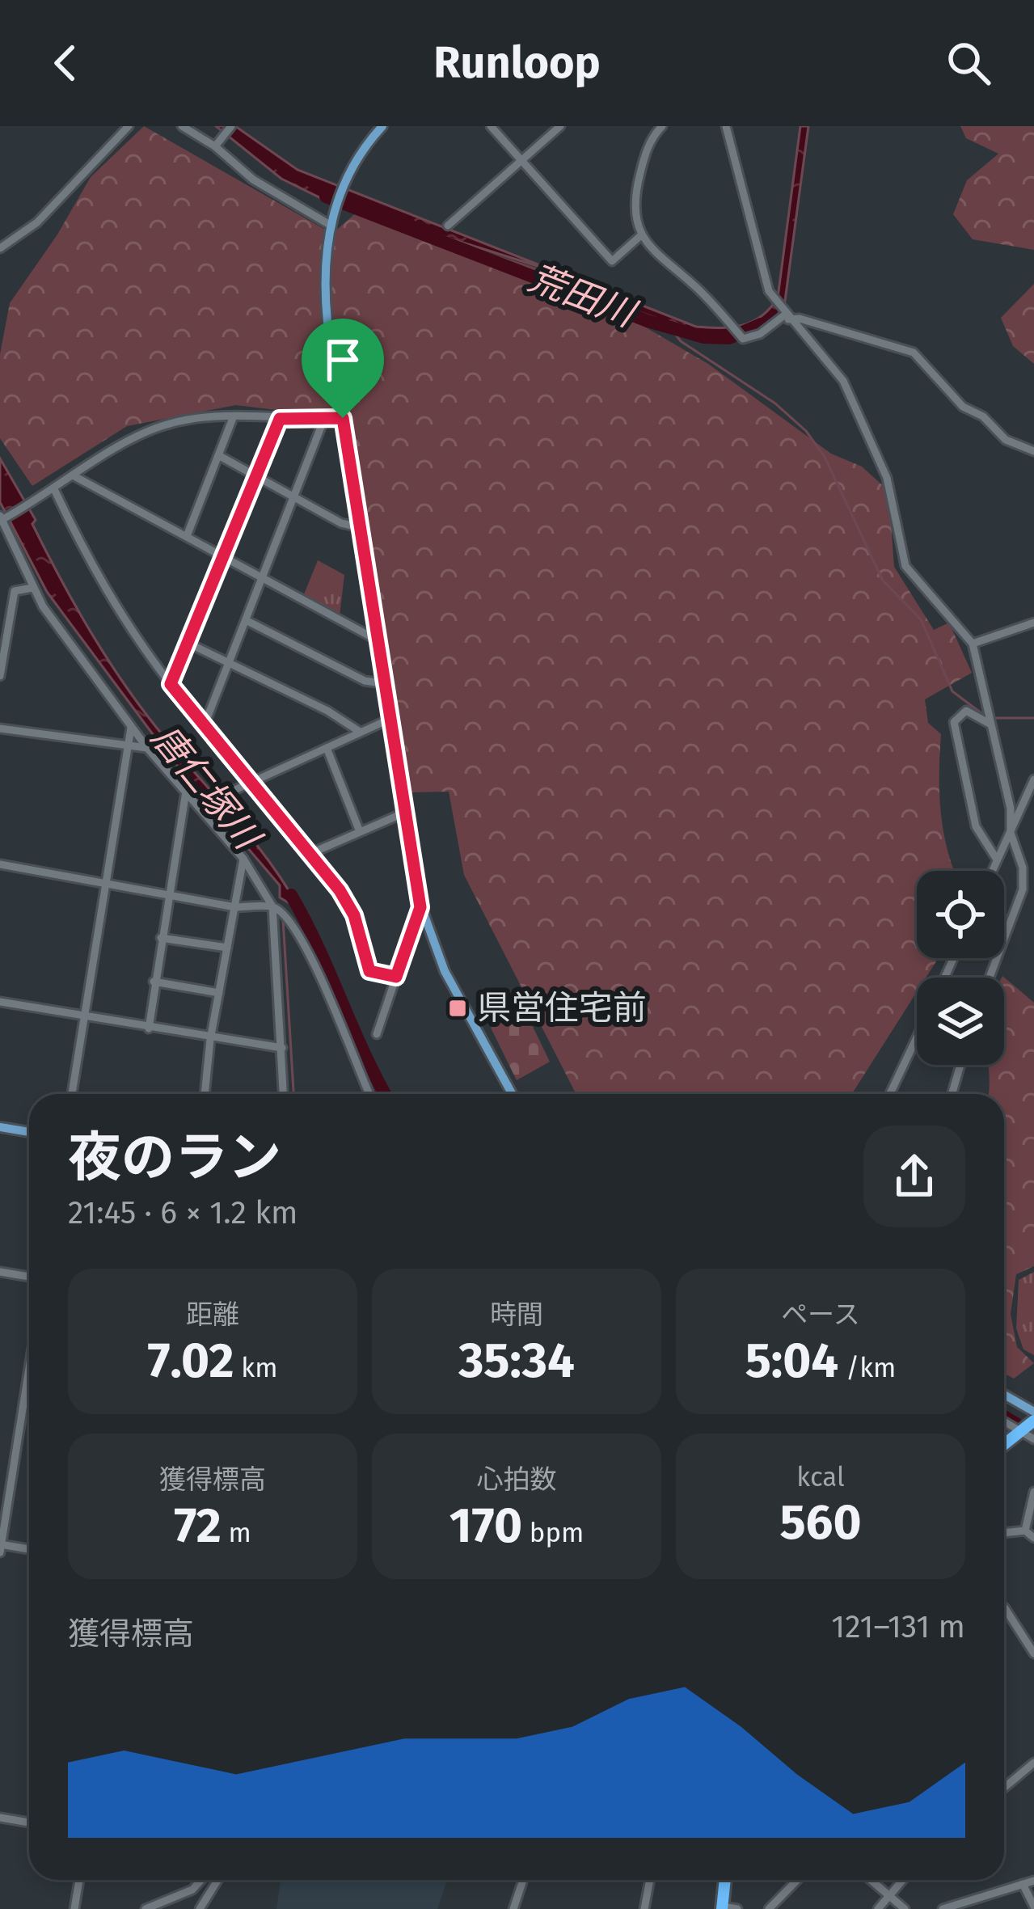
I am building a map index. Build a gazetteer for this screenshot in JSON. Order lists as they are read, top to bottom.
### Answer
{
  "water": ["荒田川", "唐仁塚川"],
  "places": {
    "transit": ["県営住宅前"]
  },
  "page": {
    "header": "Runloop",
    "heading": ["夜のラン", "21:45 · 6 × 1.2 km"],
    "stats": [
      ["距離", "7.02 km"],
      ["時間", "35:34"],
      ["ペース", "5:04 /km"],
      ["獲得標高", "72 m"],
      ["心拍数", "170 bpm"],
      ["kcal", "560"]
    ],
    "chart": ["獲得標高", "121–131 m"]
  }
}
